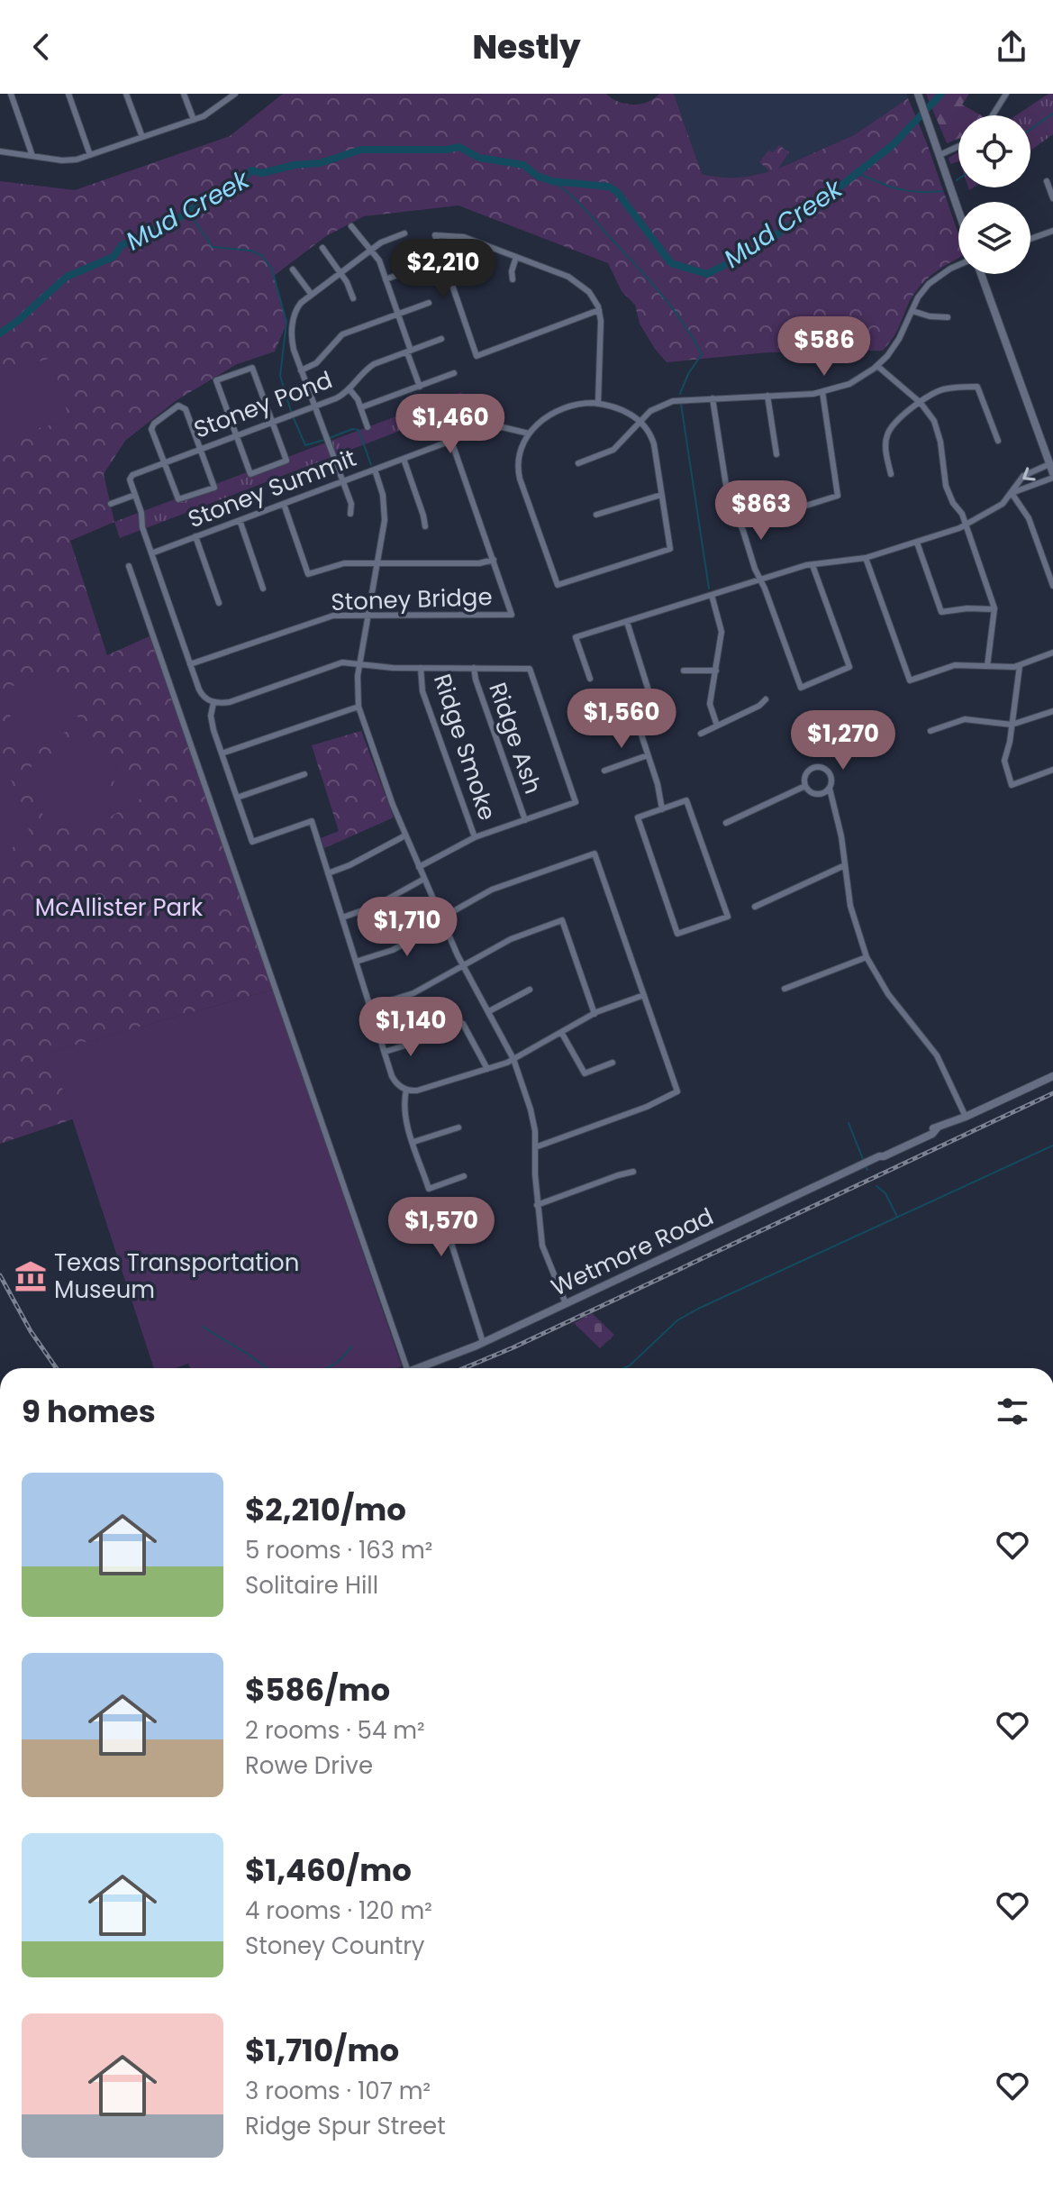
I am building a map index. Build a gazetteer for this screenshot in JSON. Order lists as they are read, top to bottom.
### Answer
{
  "streets": {
    "main road": ["Wetmore Road"],
    "street": [
      "Stoney Pond",
      "Stoney Summit",
      "Stoney Bridge",
      "Ridge Ash",
      "Ridge Smoke"
    ]
  },
  "water": ["Mud Creek"],
  "parks": ["McAllister Park"],
  "places": {
    "museum": ["Texas Transportation Museum"]
  },
  "page": {
    "header": "Nestly",
    "price": [
      "$2,210",
      "$586",
      "$1,460",
      "$863",
      "$1,560",
      "$1,270",
      "$1,710",
      "$1,140",
      "$1,570"
    ],
    "heading": "9 homes",
    "list": [
      {
        "name": "$2,210/mo",
        "note": "5 rooms · 163 m² · Solitaire Hill"
      },
      {
        "name": "$586/mo",
        "note": "2 rooms · 54 m² · Rowe Drive"
      },
      {
        "name": "$1,460/mo",
        "note": "4 rooms · 120 m² · Stoney Country"
      },
      {
        "name": "$1,710/mo",
        "note": "3 rooms · 107 m² · Ridge Spur Street"
      }
    ]
  }
}
